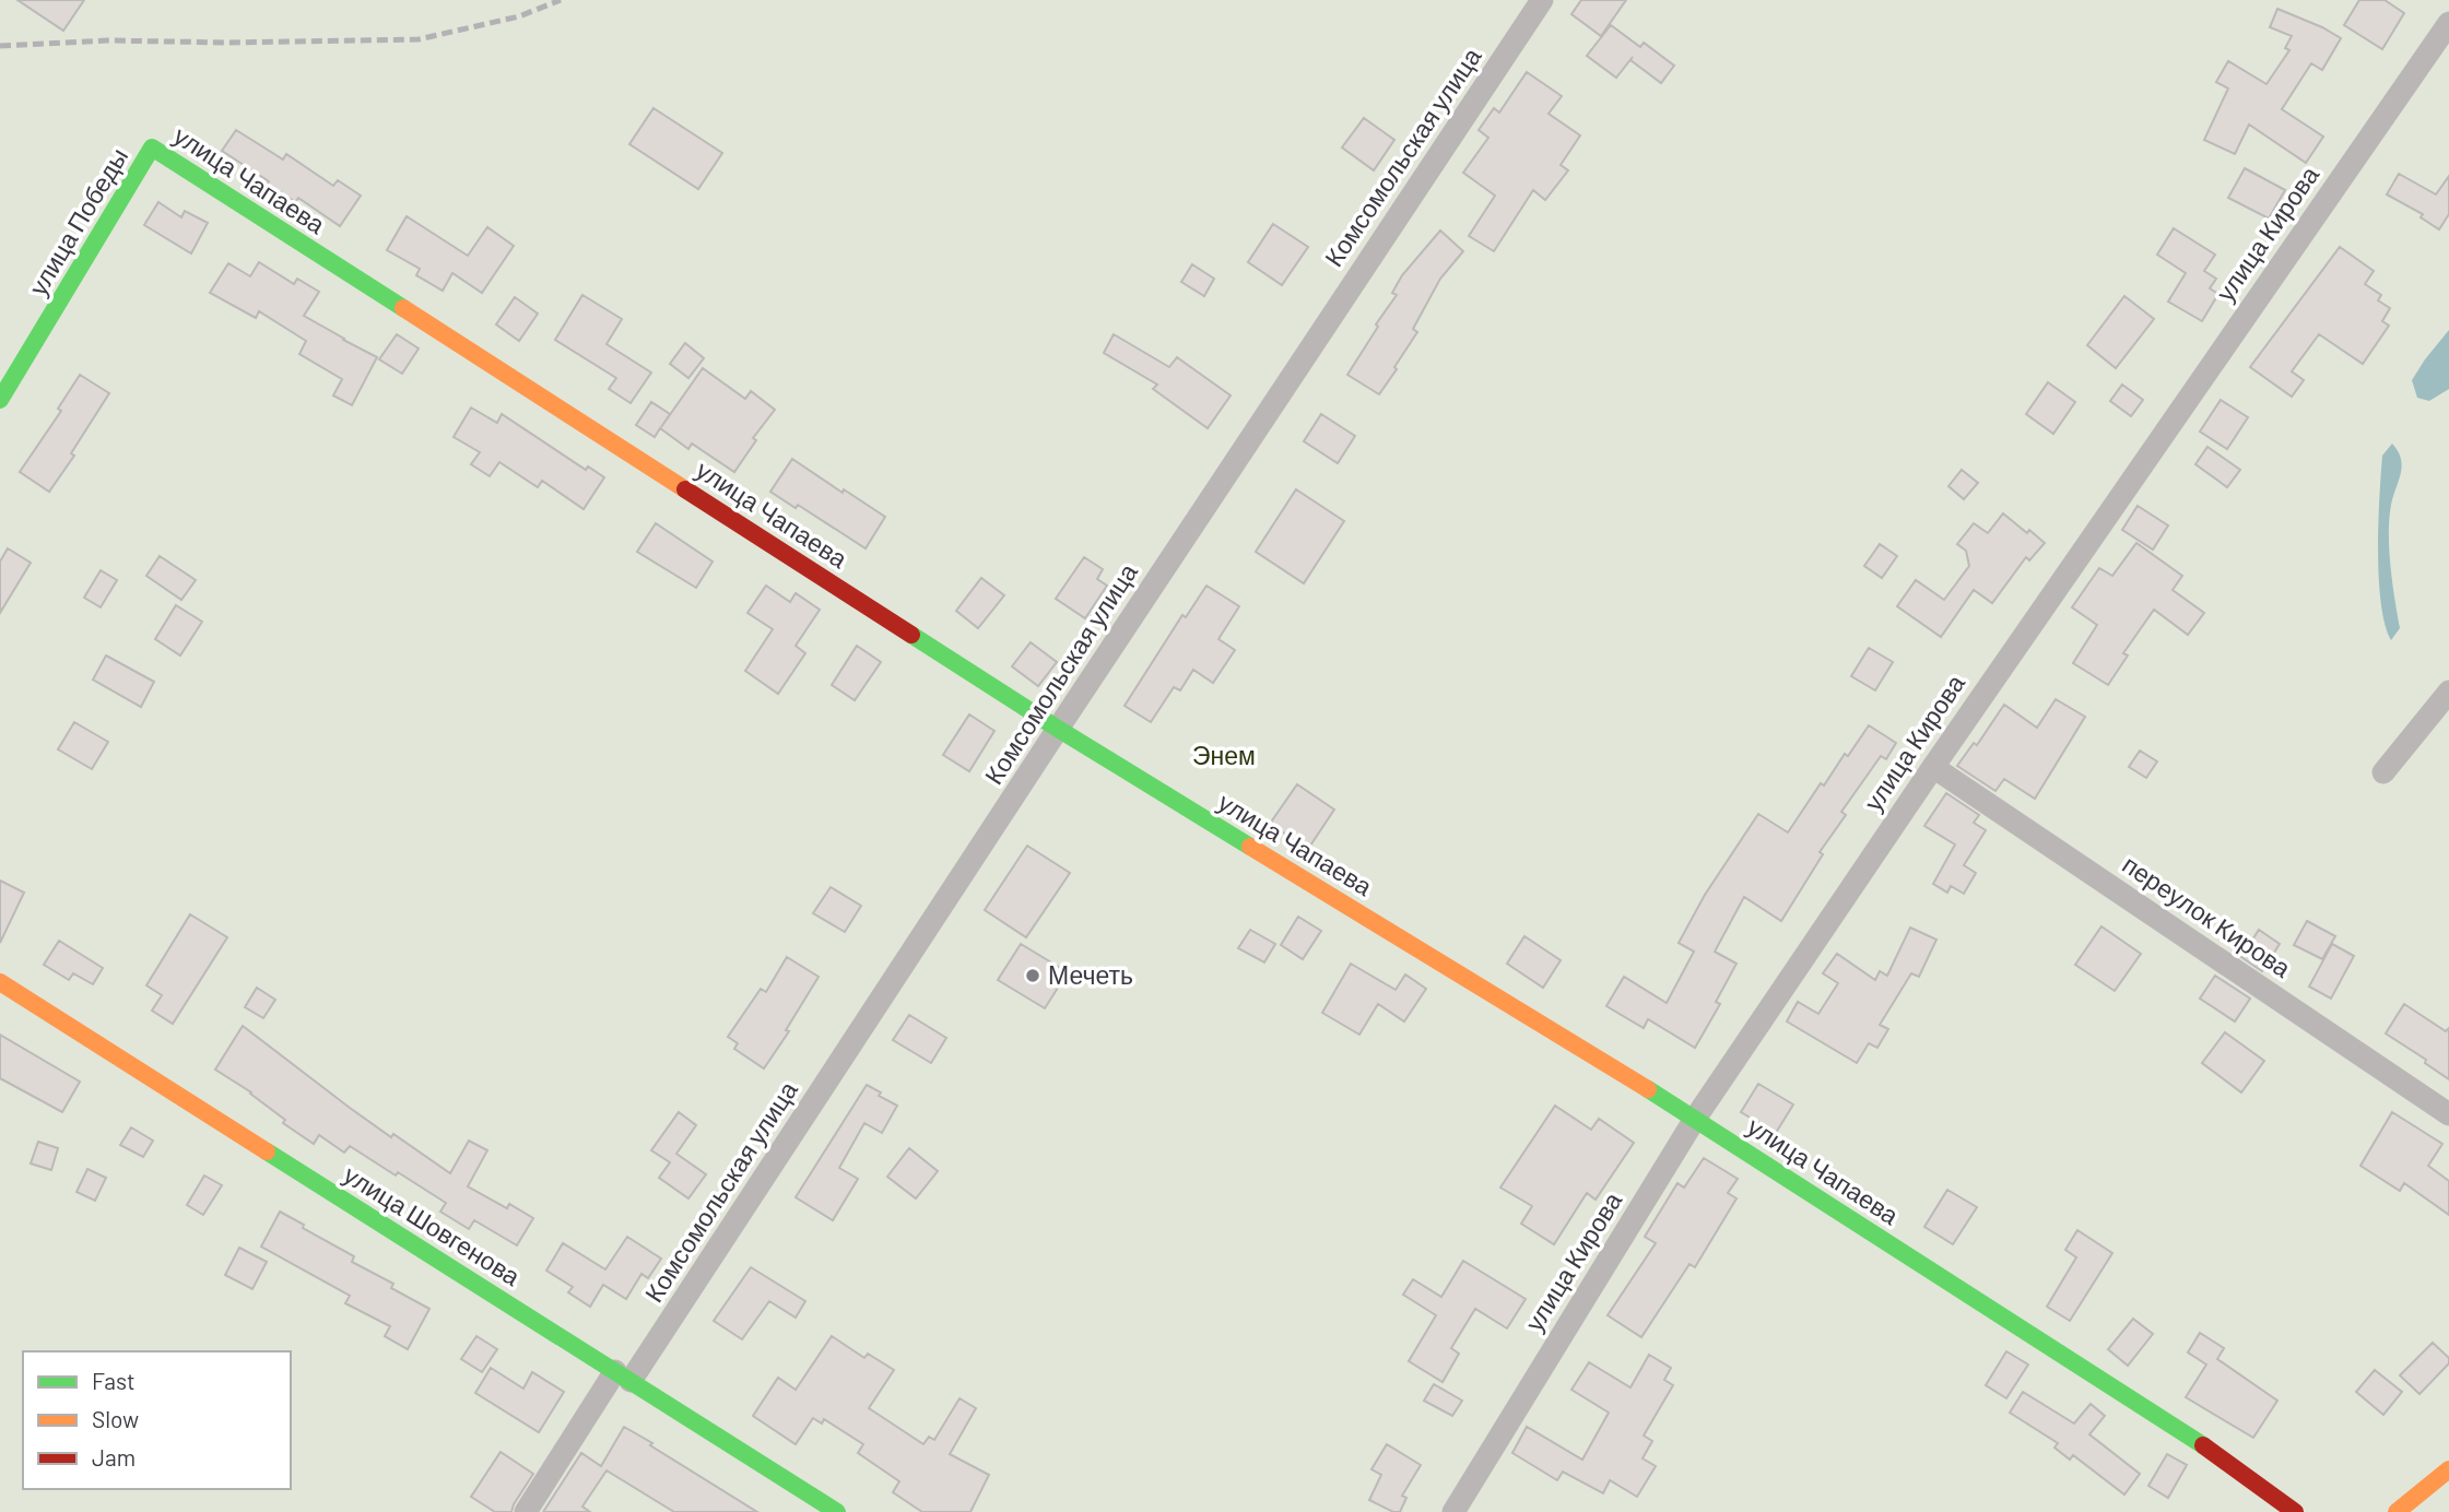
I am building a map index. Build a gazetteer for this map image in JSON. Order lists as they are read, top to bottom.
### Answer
{
  "streets": {
    "street": [
      "Комсомольская улица",
      "улица Чапаева",
      "улица Победы",
      "улица Кирова",
      "переулок Кирова",
      "улица Шовгенова"
    ]
  },
  "crossings": [
    ["Комсомольская улица", "улица Чапаева"],
    ["Комсомольская улица", "улица Шовгенова"],
    ["улица Чапаева", "улица Победы"],
    ["улица Чапаева", "улица Кирова"],
    ["улица Кирова", "переулок Кирова"]
  ],
  "parks": ["Энем"],
  "places": ["Мечеть"],
  "legend": ["Fast", "Slow", "Jam"]
}
